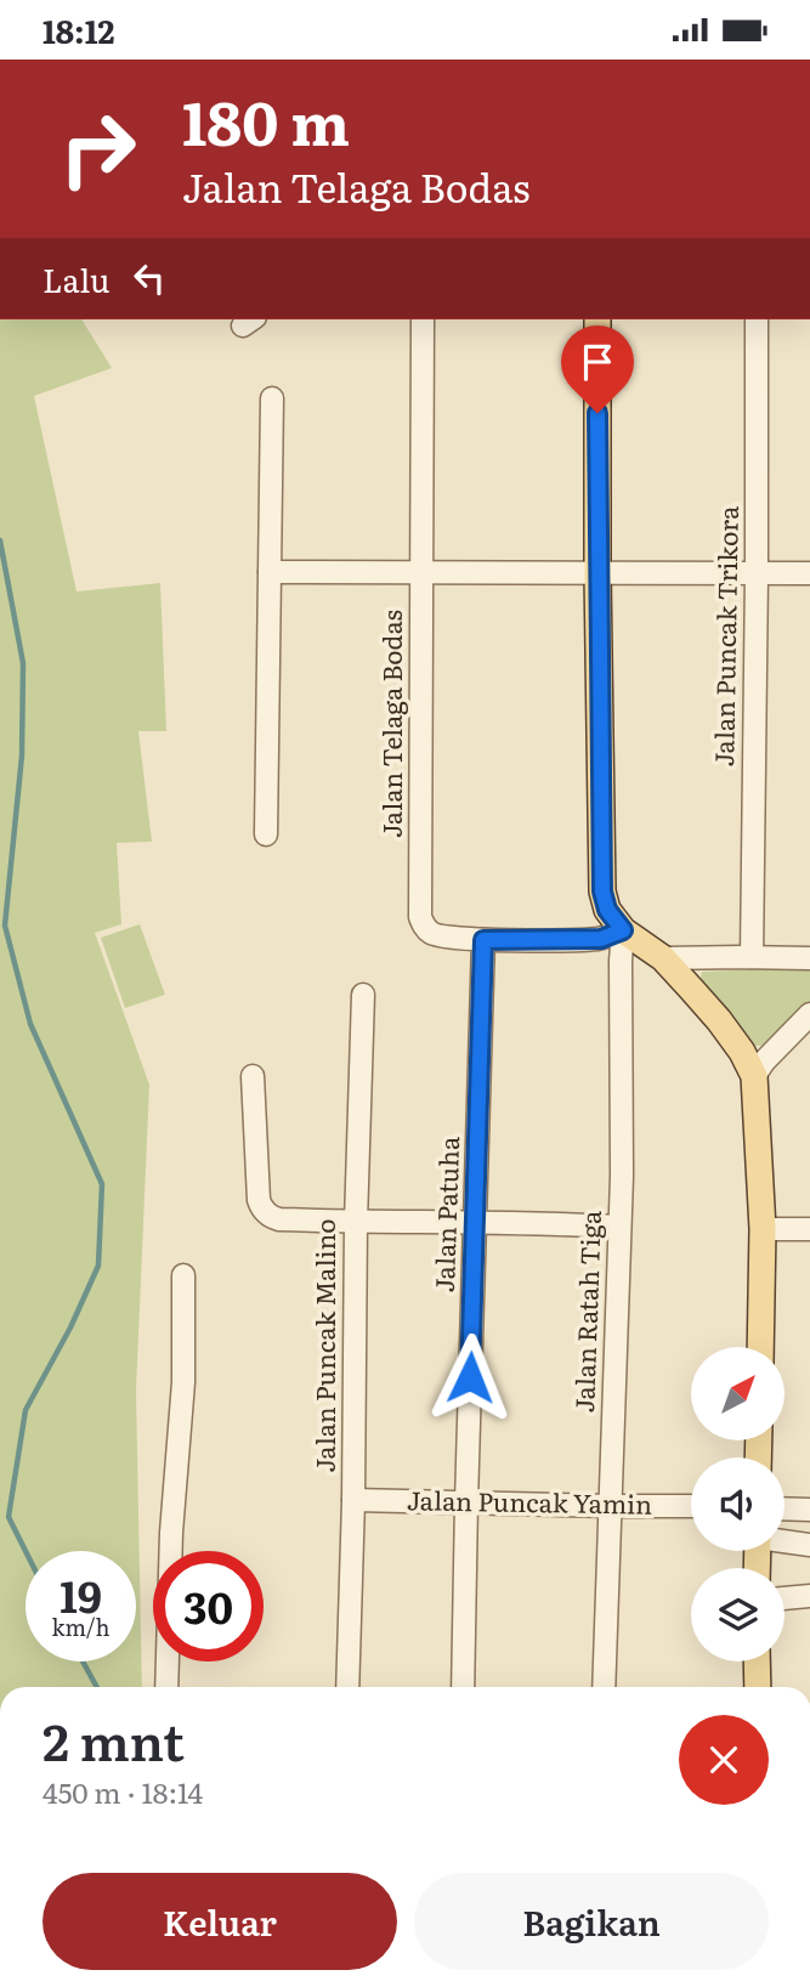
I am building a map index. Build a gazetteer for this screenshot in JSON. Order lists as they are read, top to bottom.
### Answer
{
  "streets": {
    "street": [
      "Jalan Puncak Trikora",
      "Jalan Telaga Bodas",
      "Jalan Patuha",
      "Jalan Ratah Tiga",
      "Jalan Puncak Malino",
      "Jalan Puncak Yamin"
    ]
  },
  "crossings": [
    ["Jalan Telaga Bodas", "Jalan Patuha"],
    ["Jalan Telaga Bodas", "Jalan Ratah Tiga"],
    ["Jalan Patuha", "Jalan Puncak Yamin"],
    ["Jalan Ratah Tiga", "Jalan Puncak Yamin"],
    ["Jalan Puncak Malino", "Jalan Puncak Yamin"]
  ],
  "north": "top right",
  "page": {
    "status": "18:12",
    "turn": ["180 m", "Jalan Telaga Bodas"],
    "then": "Lalu",
    "speed": "19 km/h",
    "limit": "30",
    "heading": ["2 mnt", "450 m · 18:14"],
    "buttons": ["Keluar", "Bagikan"]
  }
}
